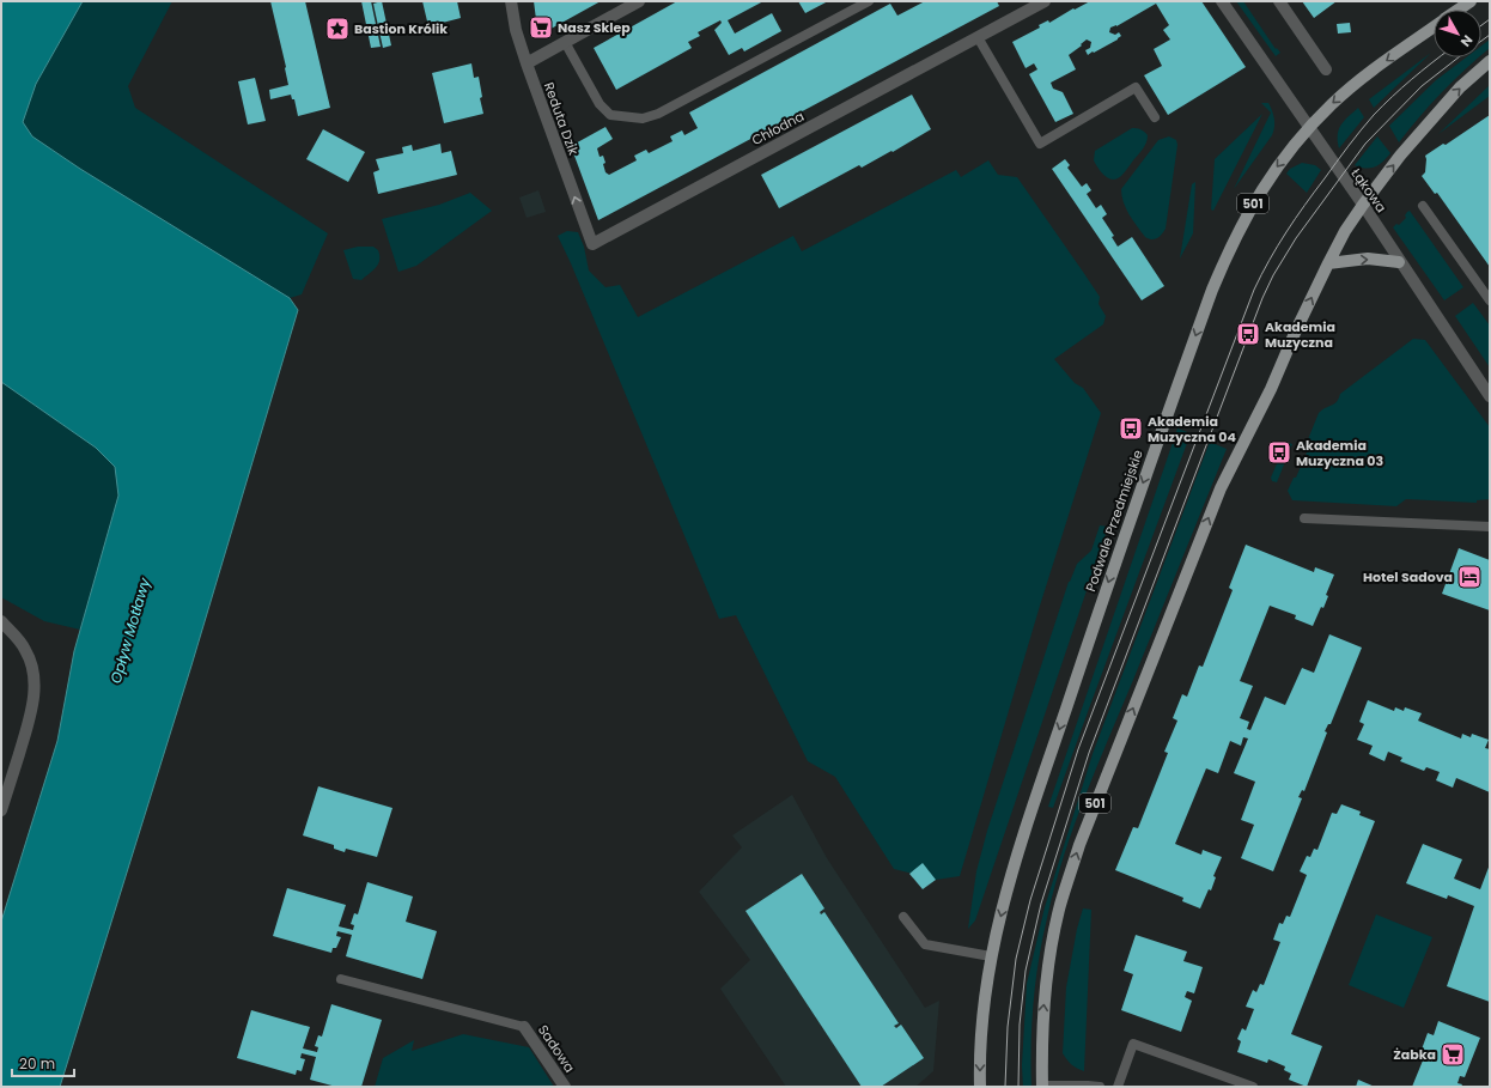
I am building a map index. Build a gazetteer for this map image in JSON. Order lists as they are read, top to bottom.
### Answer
{
  "streets": {
    "main road": ["501", "Podwale Przedmiejskie"],
    "street": [
      "Reduta Dzik",
      "Chłodna",
      "Łąkowa",
      "Sadowa"
    ]
  },
  "crossings": [
    ["Reduta Dzik", "Chłodna"],
    ["Łąkowa", "501"],
    ["Łąkowa", "Podwale Przedmiejskie"]
  ],
  "one_way": ["Reduta Dzik"],
  "water": ["Opływ Motławy"],
  "places": {
    "supermarket": ["Nasz Sklep", "Żabka"],
    "place": ["Bastion Królik"],
    "bus stop": ["Akademia Muzyczna", "Akademia Muzyczna 04", "Akademia Muzyczna 03"],
    "hotel": ["Hotel Sadova"]
  },
  "scale_bar": "20 m",
  "north": "bottom right"
}
